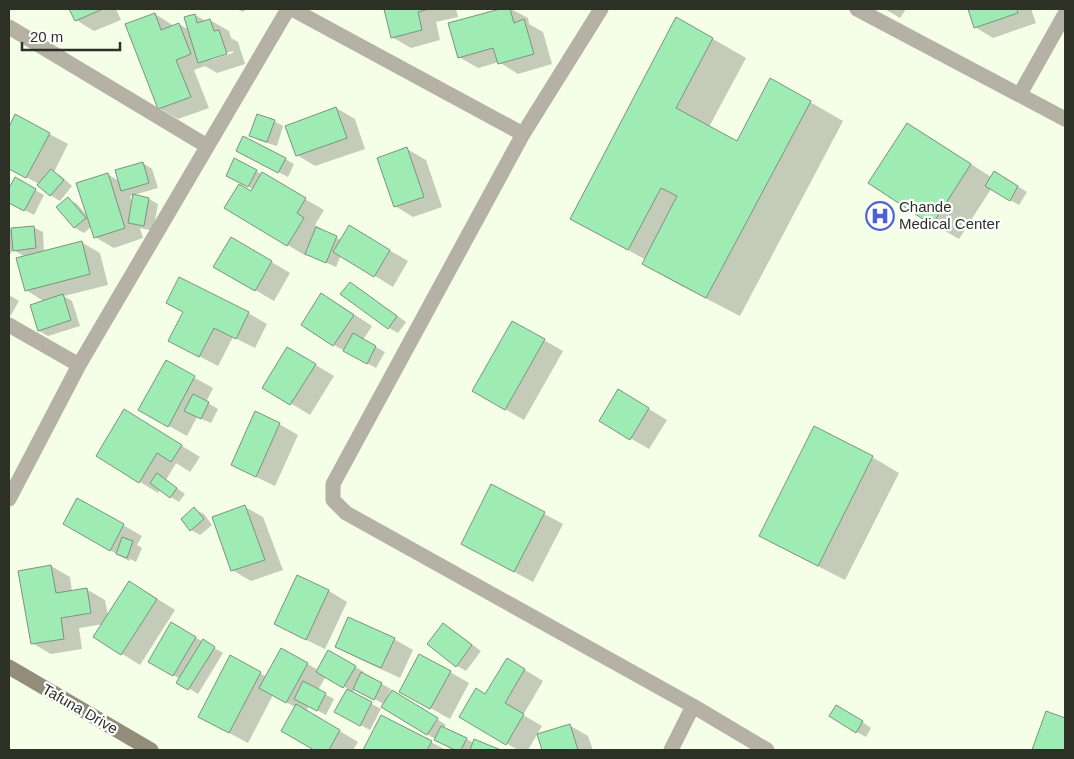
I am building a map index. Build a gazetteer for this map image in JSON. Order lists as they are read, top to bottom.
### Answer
{
  "streets": {
    "main road": ["Tafuna Drive"]
  },
  "places": {
    "hospital": ["Chande Medical Center"]
  },
  "scale_bar": "20 m"
}
